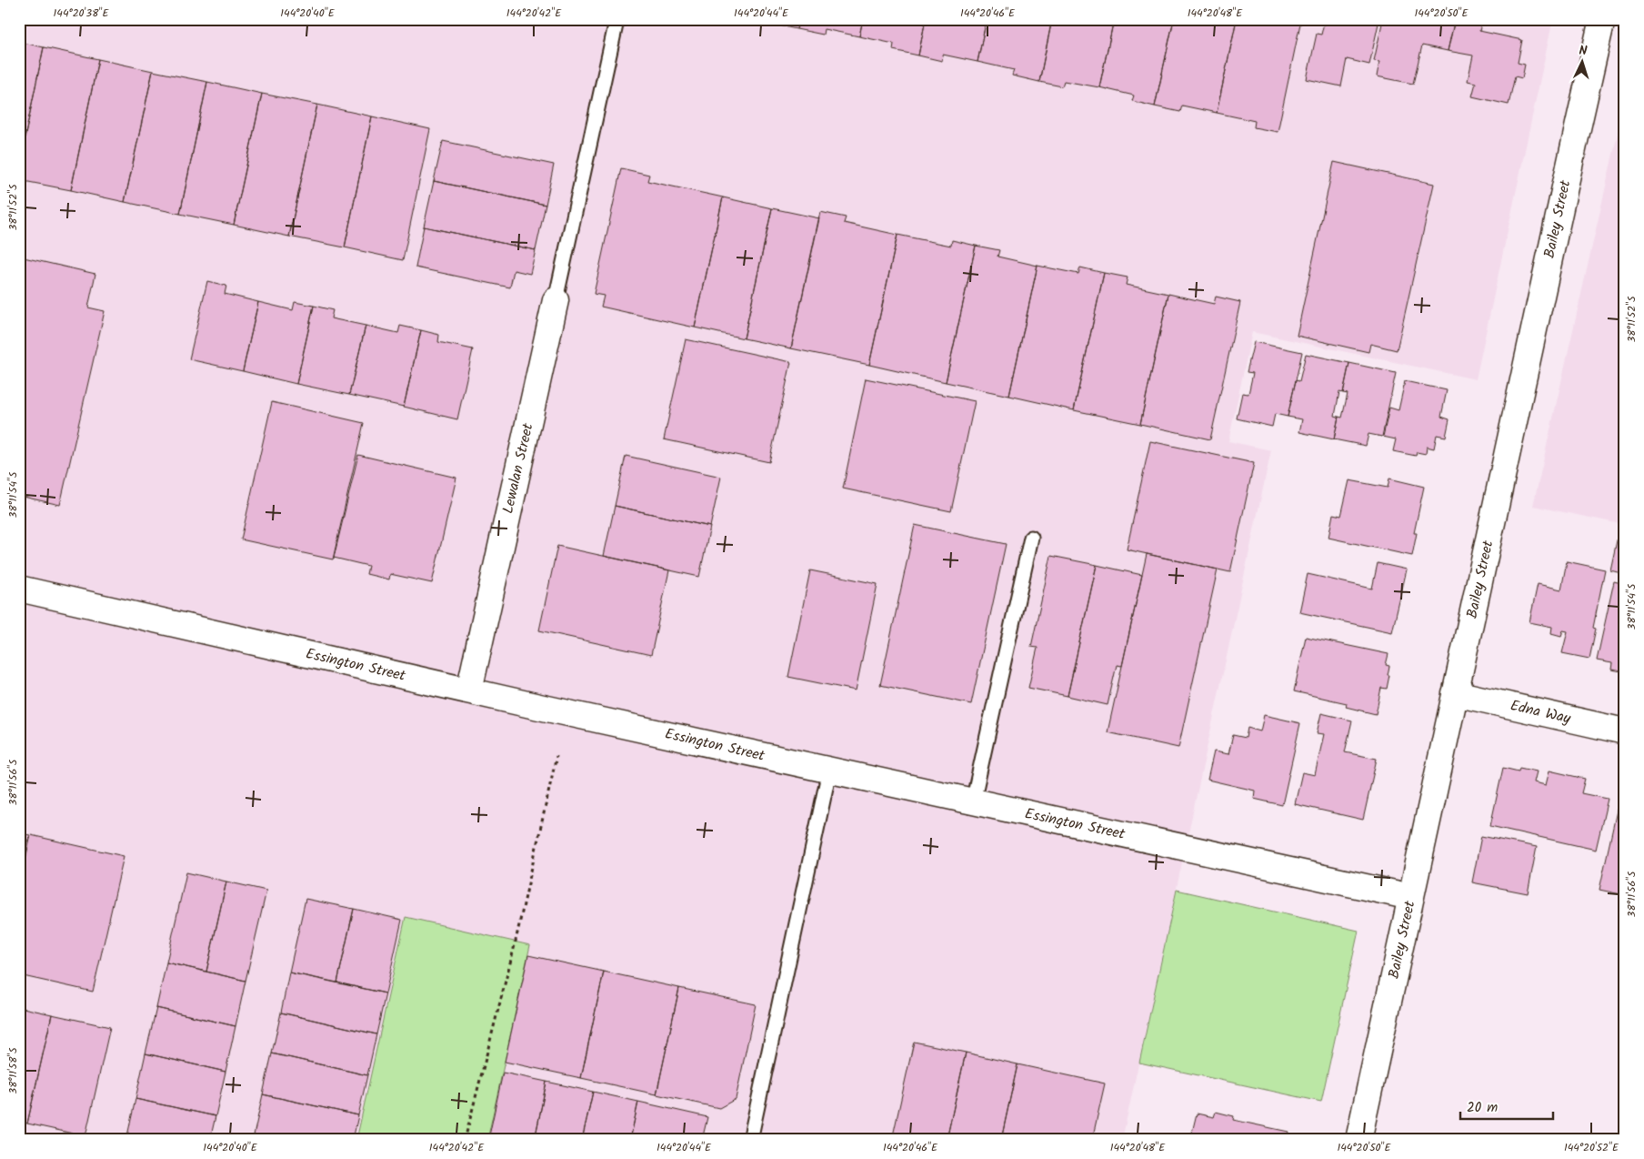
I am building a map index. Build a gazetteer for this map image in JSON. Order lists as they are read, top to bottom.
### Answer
{
  "streets": {
    "street": [
      "Bailey Street",
      "Lewalan Street",
      "Essington Street",
      "Edna Way"
    ]
  },
  "crossings": [
    ["Bailey Street", "Essington Street"],
    ["Bailey Street", "Edna Way"],
    ["Lewalan Street", "Essington Street"]
  ],
  "scale_bar": "20 m",
  "north": "top",
  "coordinates": [
    "144°20'38\"E",
    "144°20'40\"E",
    "144°20'42\"E",
    "144°20'44\"E",
    "144°20'46\"E",
    "144°20'48\"E",
    "144°20'50\"E",
    "38°11'52\"S",
    "38°11'54\"S",
    "38°11'56\"S",
    "38°11'58\"S",
    "144°20'52\"E"
  ]
}
